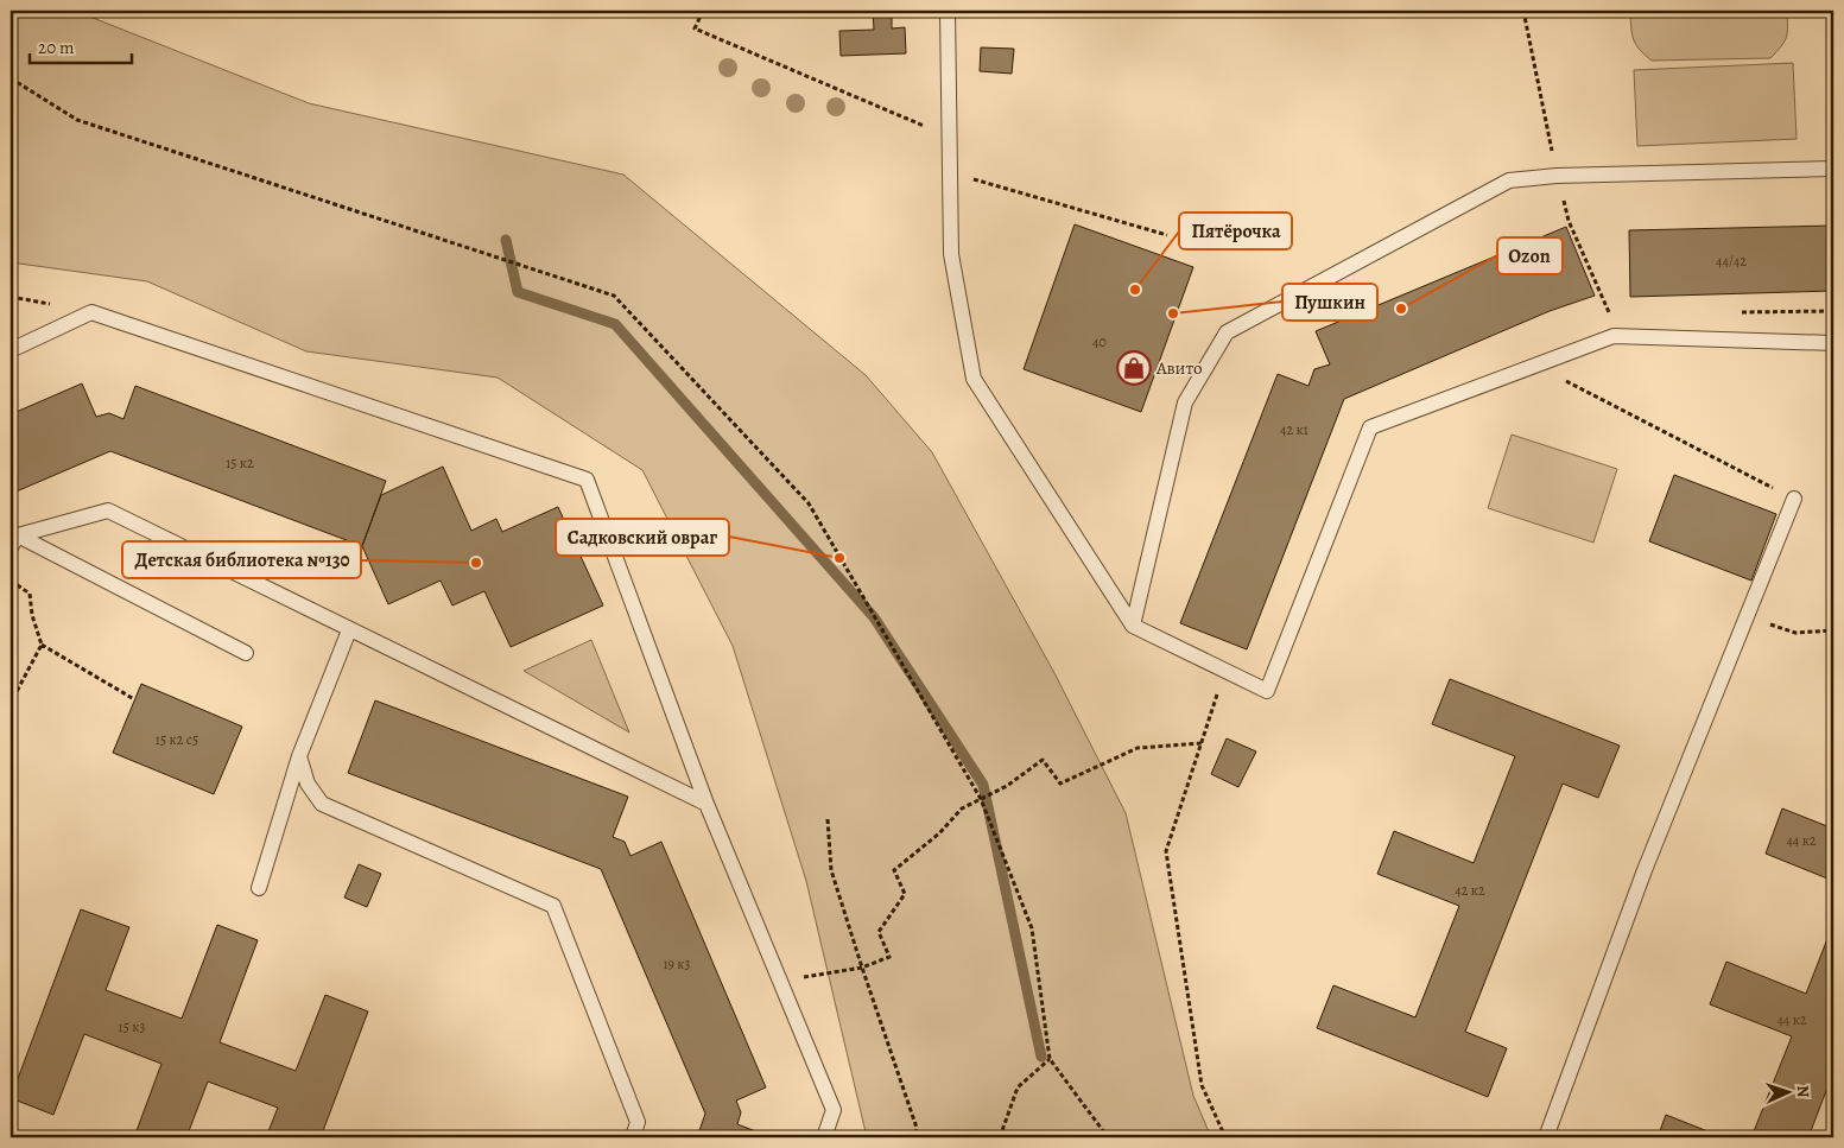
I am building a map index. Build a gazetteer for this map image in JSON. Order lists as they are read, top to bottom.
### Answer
{
  "places": {
    "other": [
      "Пятёрочка",
      "Ozon",
      "Пушкин",
      "Садковский овраг",
      "Детская библиотека №130"
    ],
    "shop": ["Авито"]
  },
  "house_numbers": [
    "44/42",
    "40",
    "42 к1",
    "15 к2",
    "15 к2 с5",
    "44 к2",
    "42 к2",
    "19 к3",
    "44 к2",
    "15 к3"
  ],
  "scale_bar": "20 m",
  "north": "right"
}
